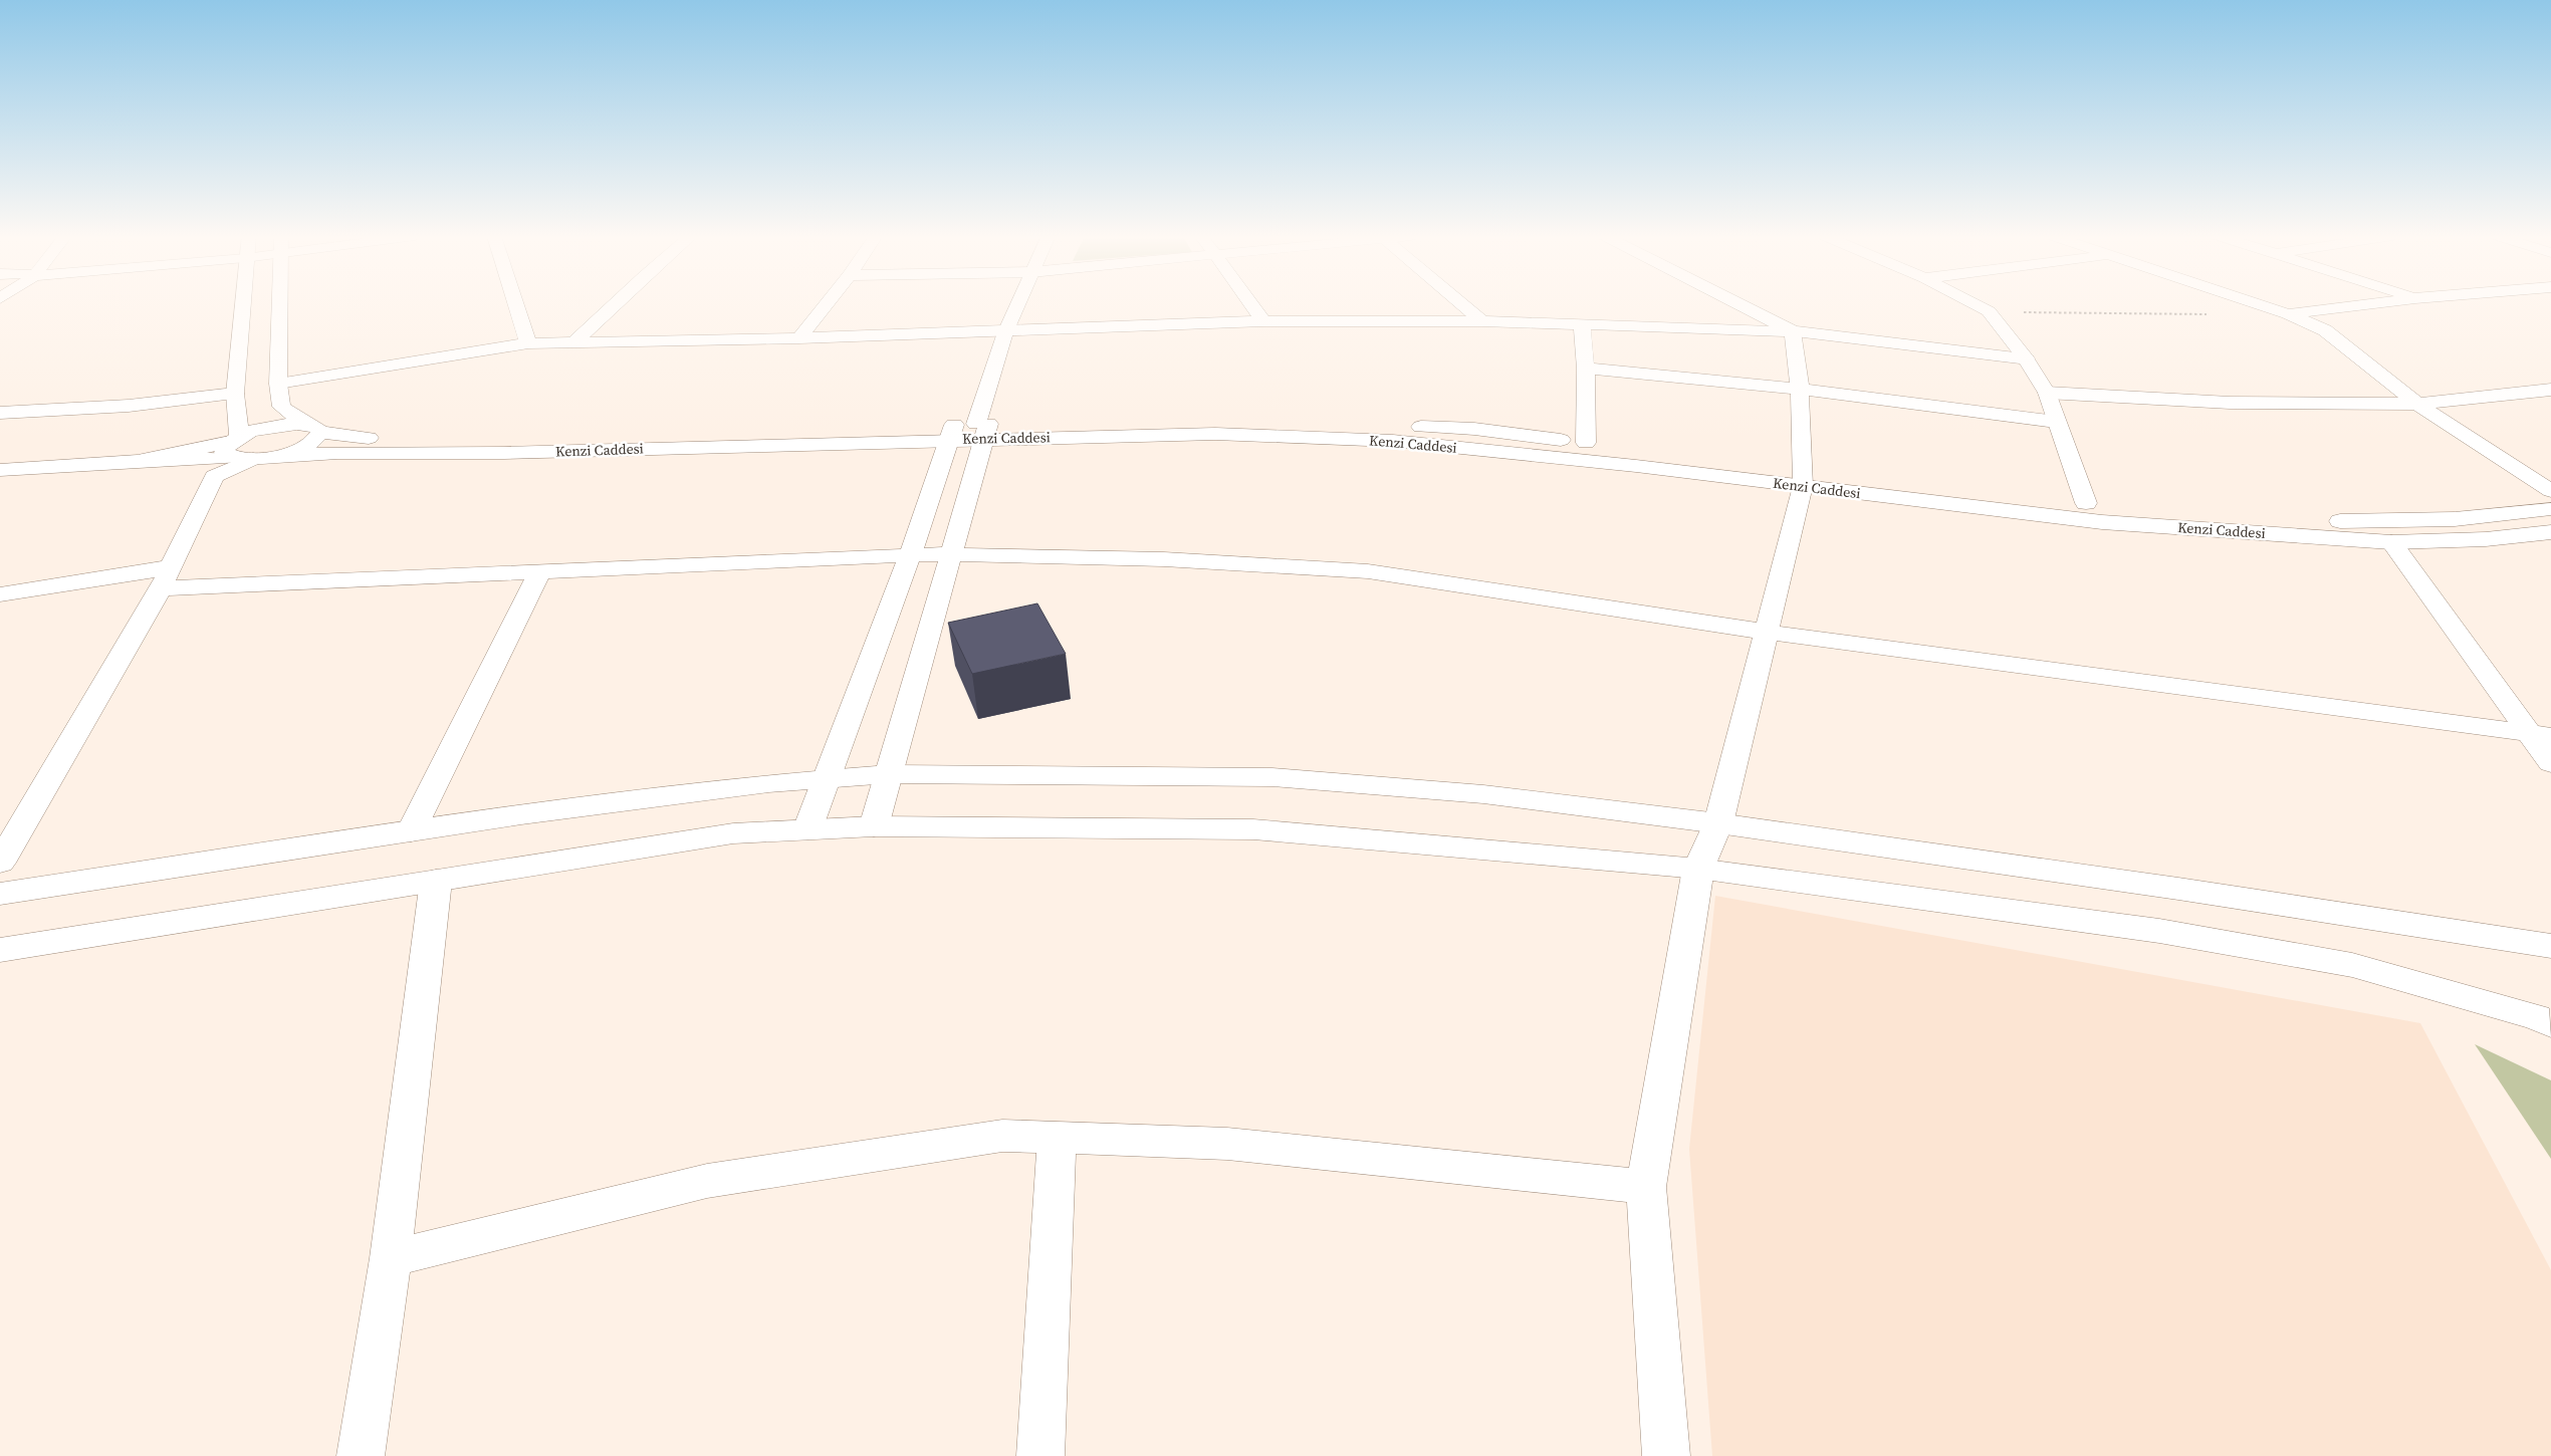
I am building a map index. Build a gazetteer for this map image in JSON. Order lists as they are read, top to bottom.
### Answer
{
  "streets": {
    "street": ["Kenzi Caddesi"]
  }
}
